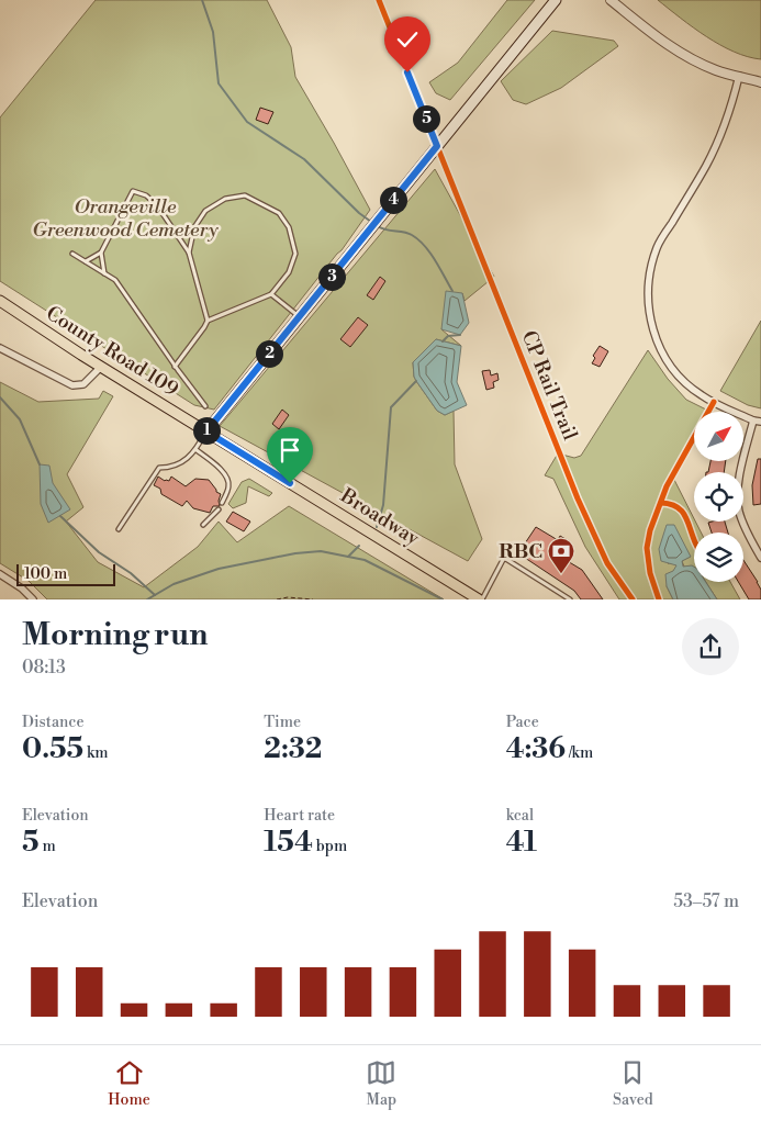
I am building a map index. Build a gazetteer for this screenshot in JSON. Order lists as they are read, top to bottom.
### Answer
{
  "streets": {
    "main road": ["County Road 109", "Broadway"],
    "cycle path": ["CP Rail Trail"]
  },
  "crossings": [
    ["County Road 109", "Broadway"]
  ],
  "parks": ["Orangeville Greenwood Cemetery"],
  "places": {
    "bank": ["RBC"]
  },
  "scale_bar": "100 m",
  "north": "top right",
  "page": {
    "pins": [
      "5",
      "4",
      "3",
      "2",
      "1"
    ],
    "scale": "100 m",
    "heading": ["Morning run", "08:13"],
    "stats": [
      ["Distance", "0.55 km"],
      ["Time", "2:32"],
      ["Pace", "4:36 /km"],
      ["Elevation", "5 m"],
      ["Heart rate", "154 bpm"],
      ["kcal", "41"]
    ],
    "chart": ["Elevation", "53–57 m"],
    "tabs": ["Home", "Map", "Saved"]
  }
}
